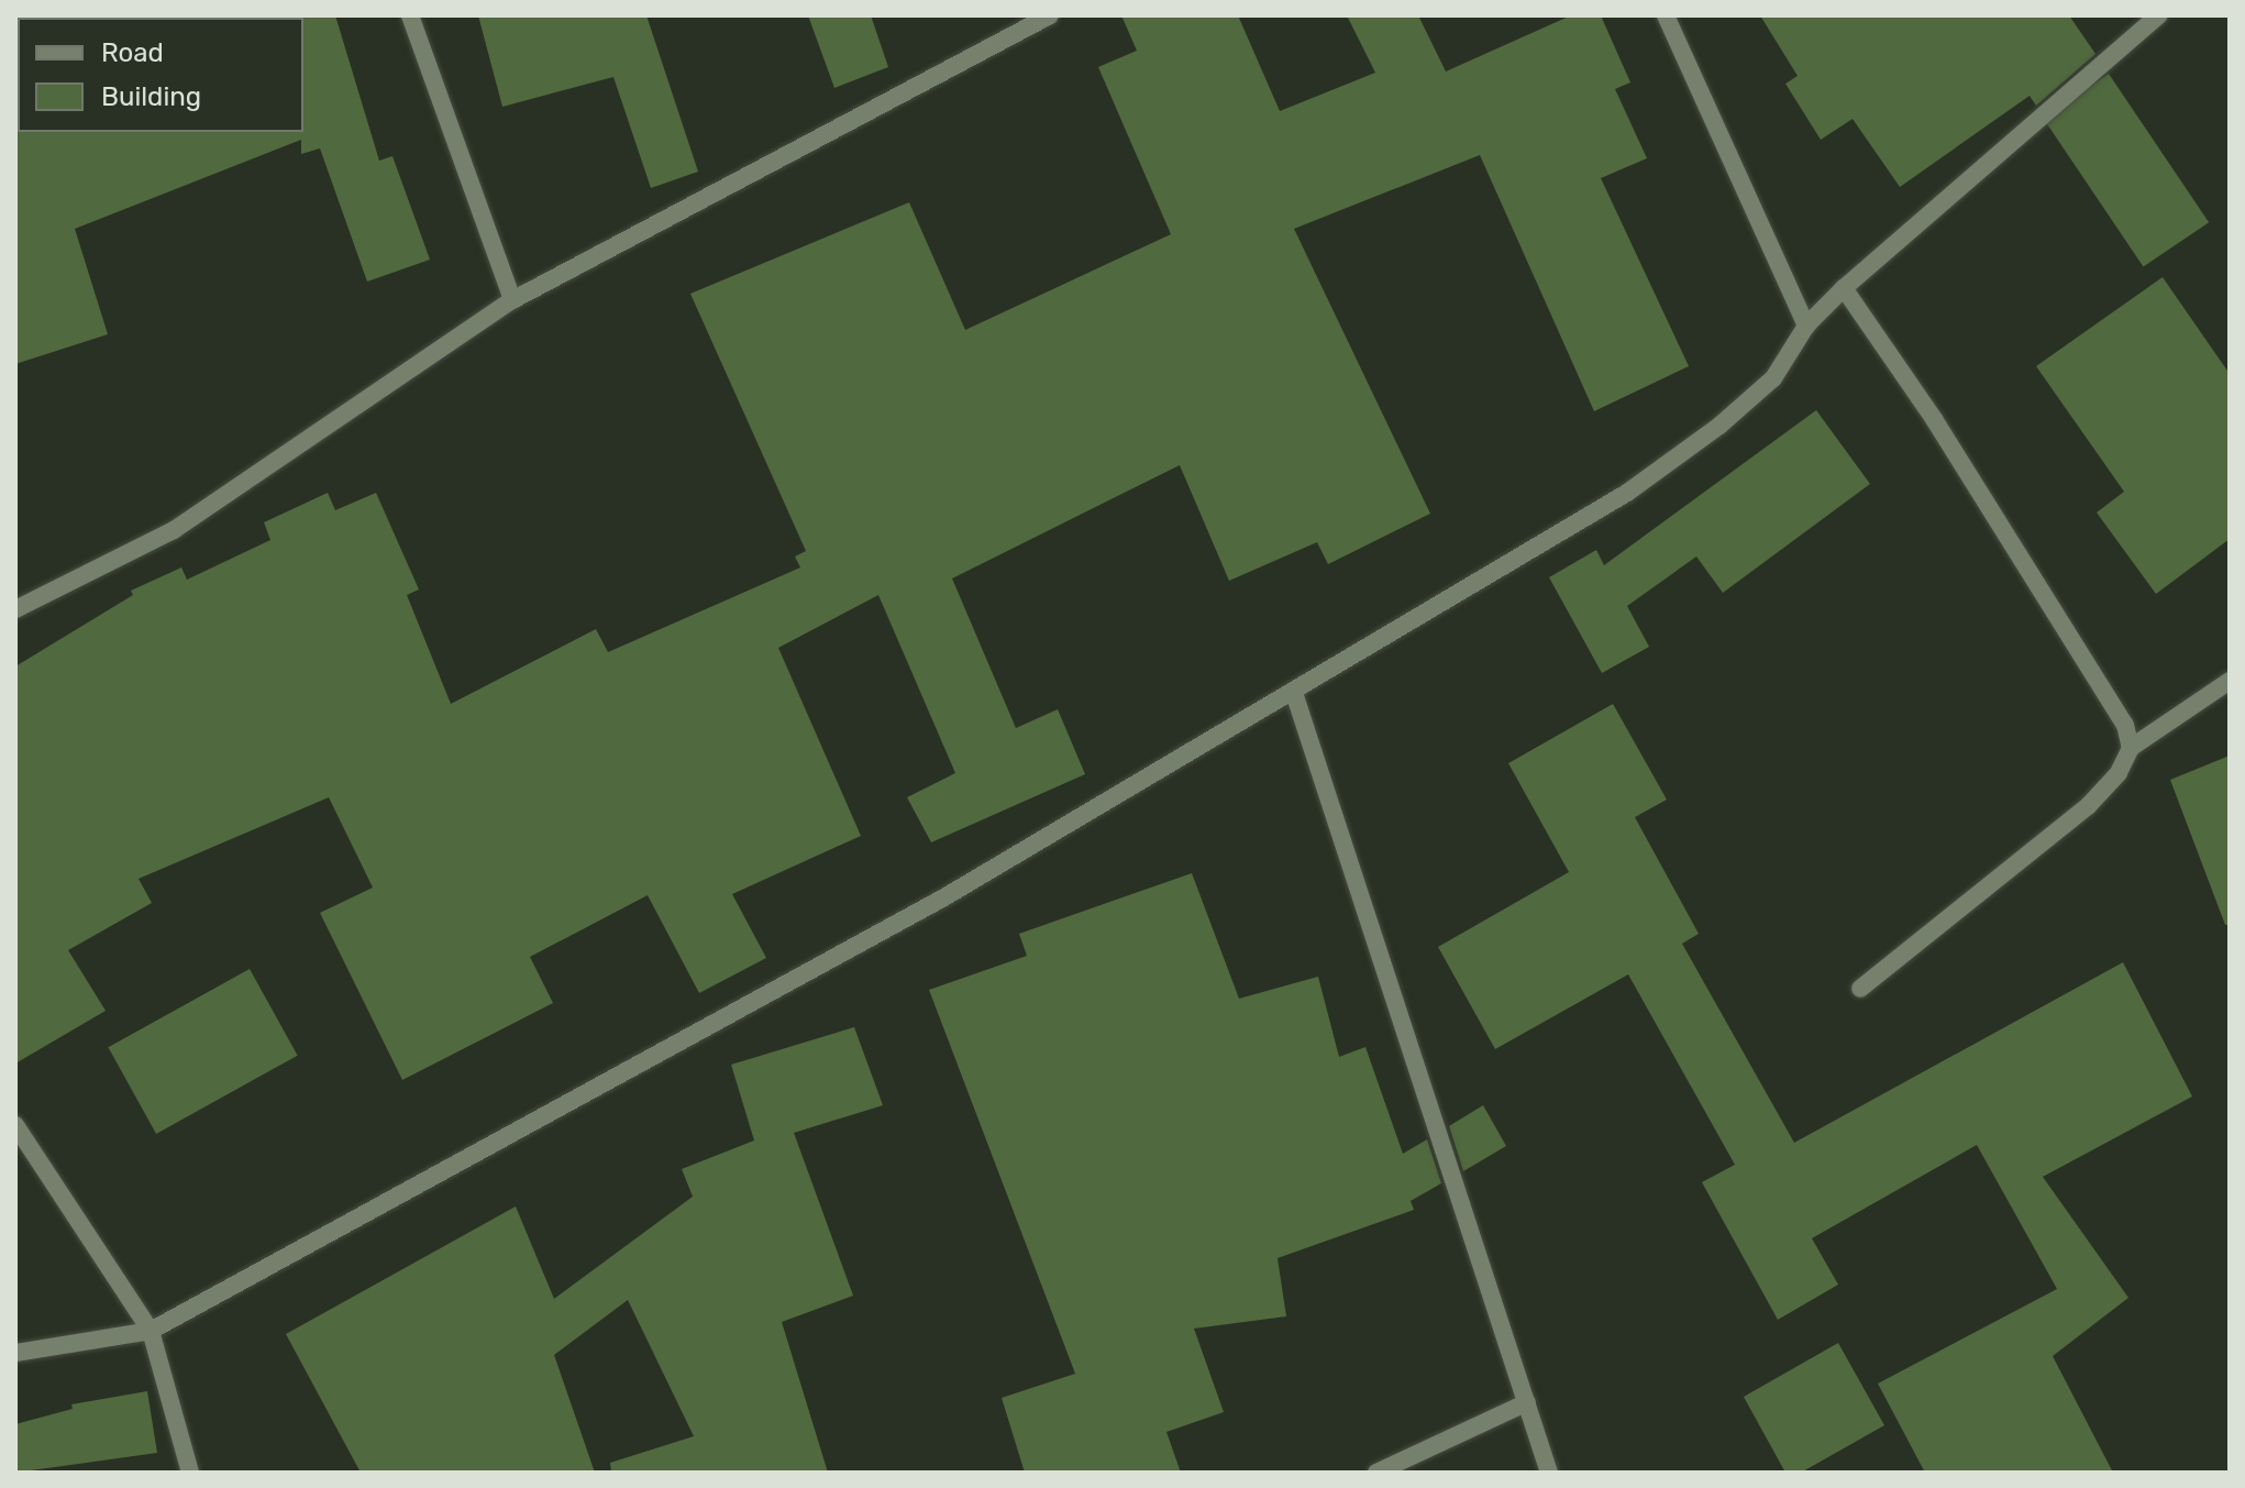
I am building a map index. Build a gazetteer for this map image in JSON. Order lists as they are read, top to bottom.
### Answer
{
  "legend": ["Road", "Building"]
}
